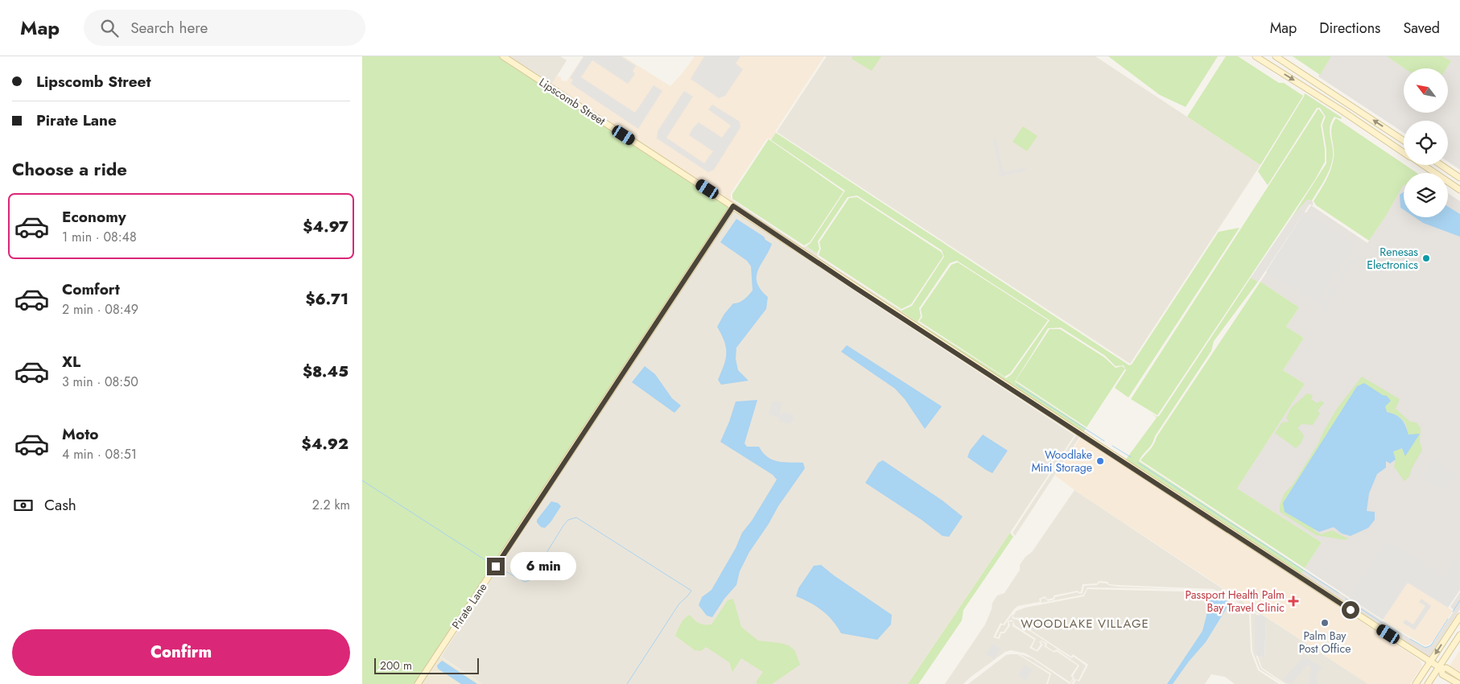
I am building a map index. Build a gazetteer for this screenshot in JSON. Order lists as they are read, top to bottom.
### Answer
{
  "streets": {
    "street": ["Lipscomb Street", "Pirate Lane"]
  },
  "crossings": [
    ["Lipscomb Street", "Pirate Lane"]
  ],
  "districts": ["WOODLAKE VILLAGE"],
  "places": {
    "other": ["Renesas Electronics", "Woodlake Mini Storage", "Palm Bay Post Office"],
    "health": ["Passport Health Palm Bay Travel Clinic"]
  },
  "scale_bar": "200 m",
  "north": "top left",
  "page": {
    "header": "Map",
    "search": "Search here",
    "nav": ["Map", "Directions", "Saved"],
    "banner": ["Lipscomb Street", "Pirate Lane"],
    "heading": "Choose a ride",
    "list": [
      {
        "name": "Economy",
        "note": "1 min · 08:48",
        "value": "$4.97"
      },
      {
        "name": "Comfort",
        "note": "2 min · 08:49",
        "value": "$6.71"
      },
      {
        "name": "XL",
        "note": "3 min · 08:50",
        "value": "$8.45"
      },
      {
        "name": "Moto",
        "note": "4 min · 08:51",
        "value": "$4.92"
      }
    ],
    "pay": ["Cash", "2.2 km"],
    "bubble": "6 min",
    "buttons": "Confirm",
    "scale": "200 m"
  }
}
